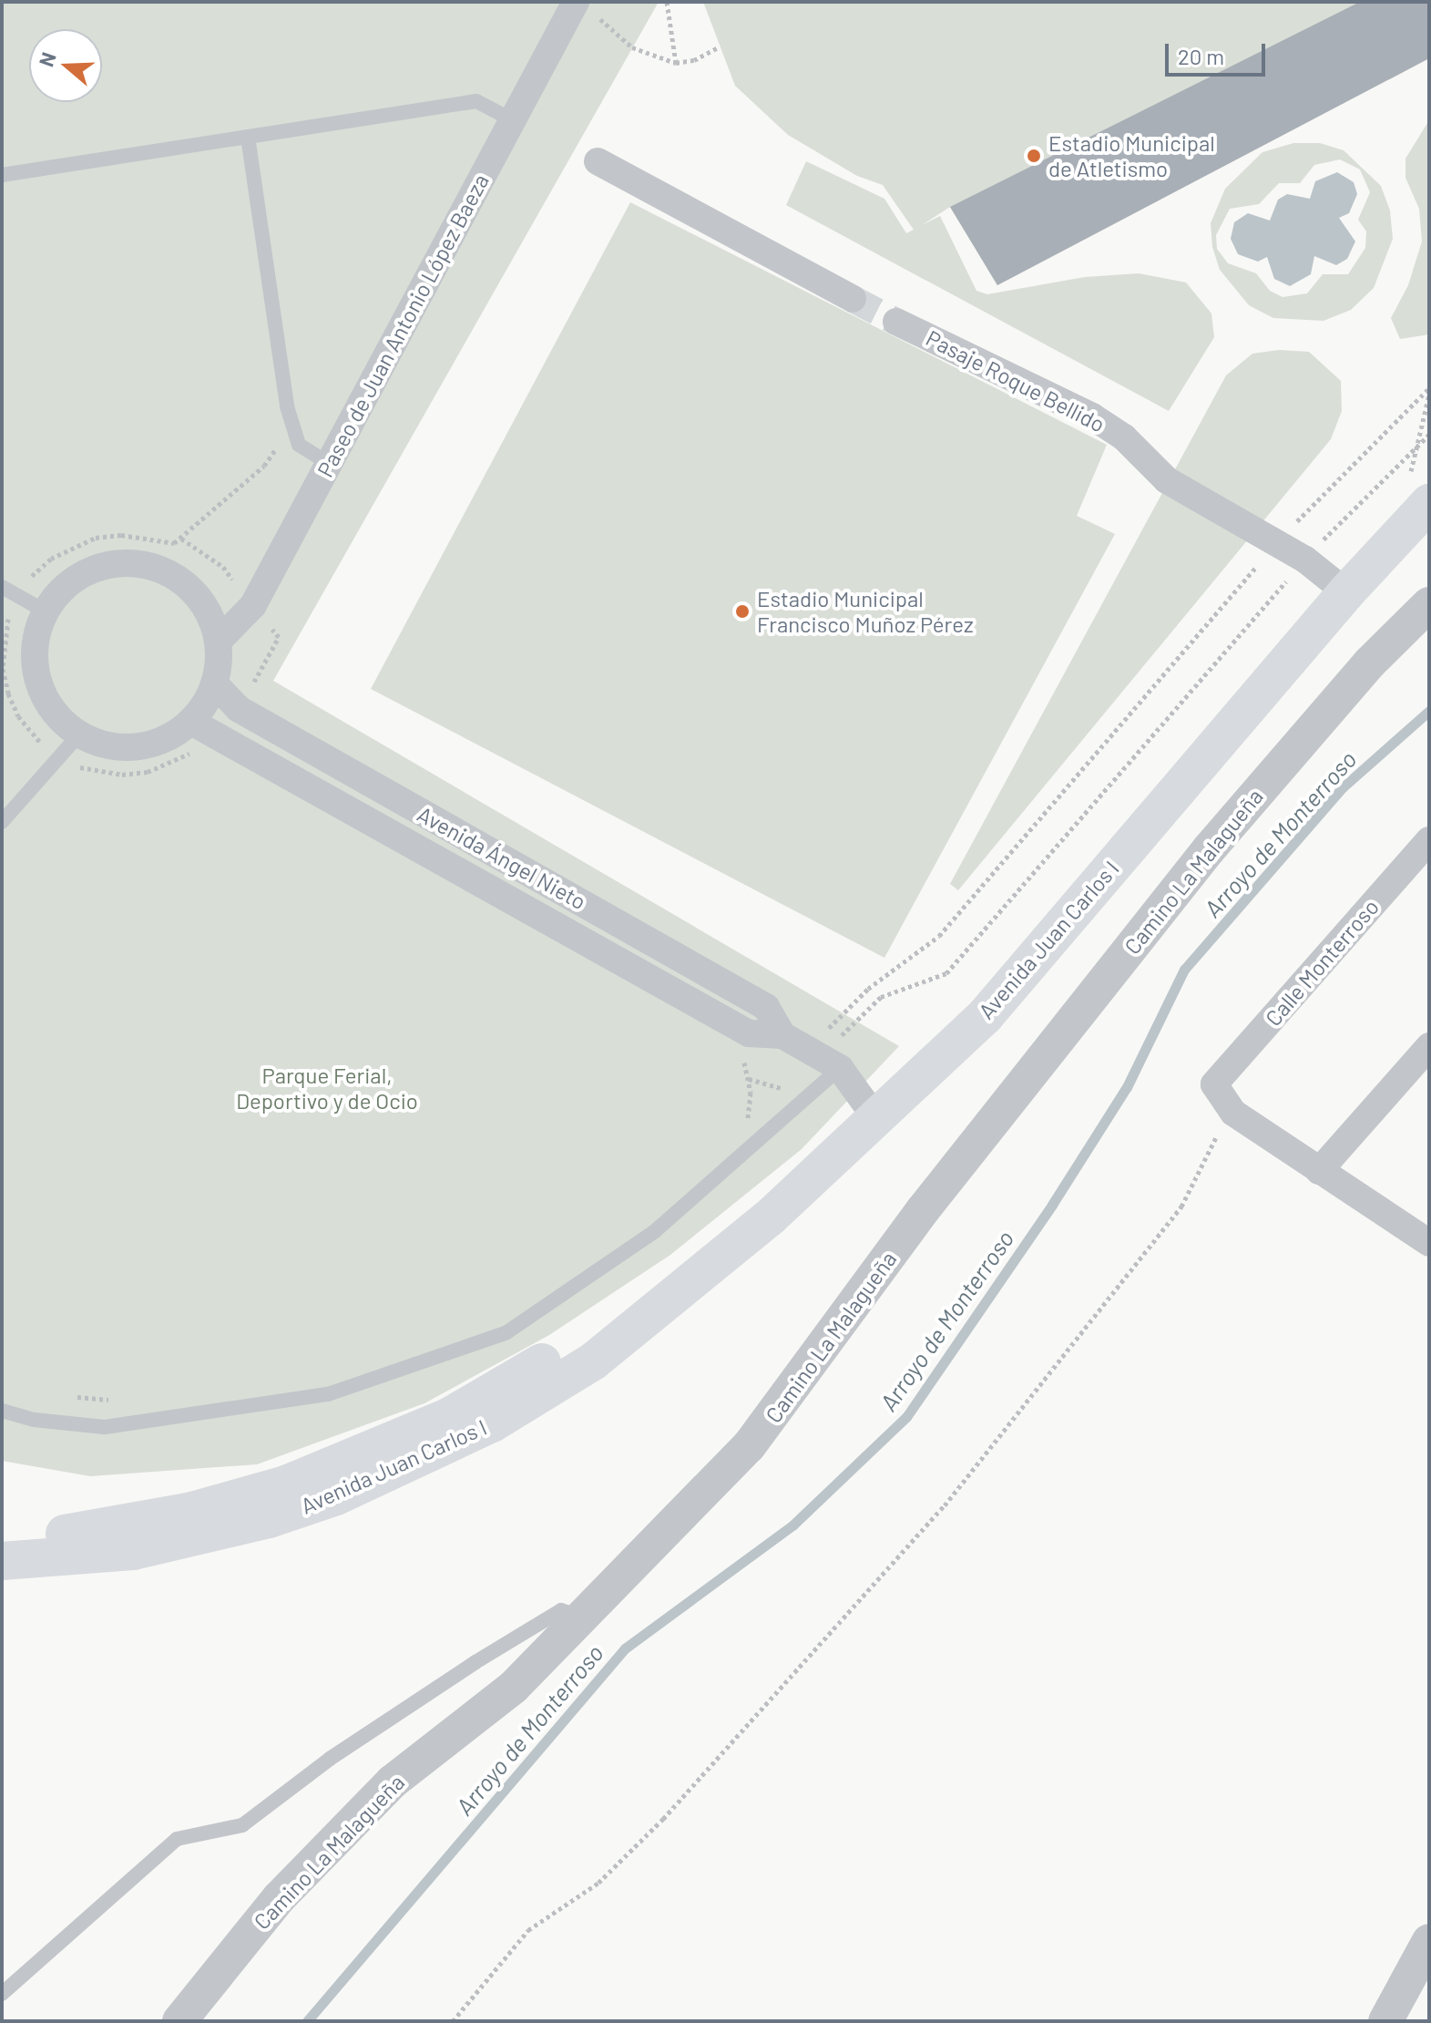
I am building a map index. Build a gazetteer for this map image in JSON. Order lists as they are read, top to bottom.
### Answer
{
  "streets": {
    "main road": ["Avenida Juan Carlos I"],
    "street": [
      "Paseo de Juan Antonio López Baeza",
      "Pasaje Roque Bellido",
      "Avenida Ángel Nieto",
      "Camino La Malagueña",
      "Calle Monterroso"
    ]
  },
  "crossings": [
    ["Paseo de Juan Antonio López Baeza", "Avenida Ángel Nieto"],
    ["Pasaje Roque Bellido", "Avenida Juan Carlos I"],
    ["Avenida Ángel Nieto", "Avenida Juan Carlos I"]
  ],
  "water": ["Arroyo de Monterroso"],
  "parks": ["Parque Ferial, Deportivo y de Ocio"],
  "places": ["Estadio Municipal de Atletismo", "Estadio Municipal Francisco Muñoz Pérez"],
  "scale_bar": "20 m",
  "north": "left"
}
